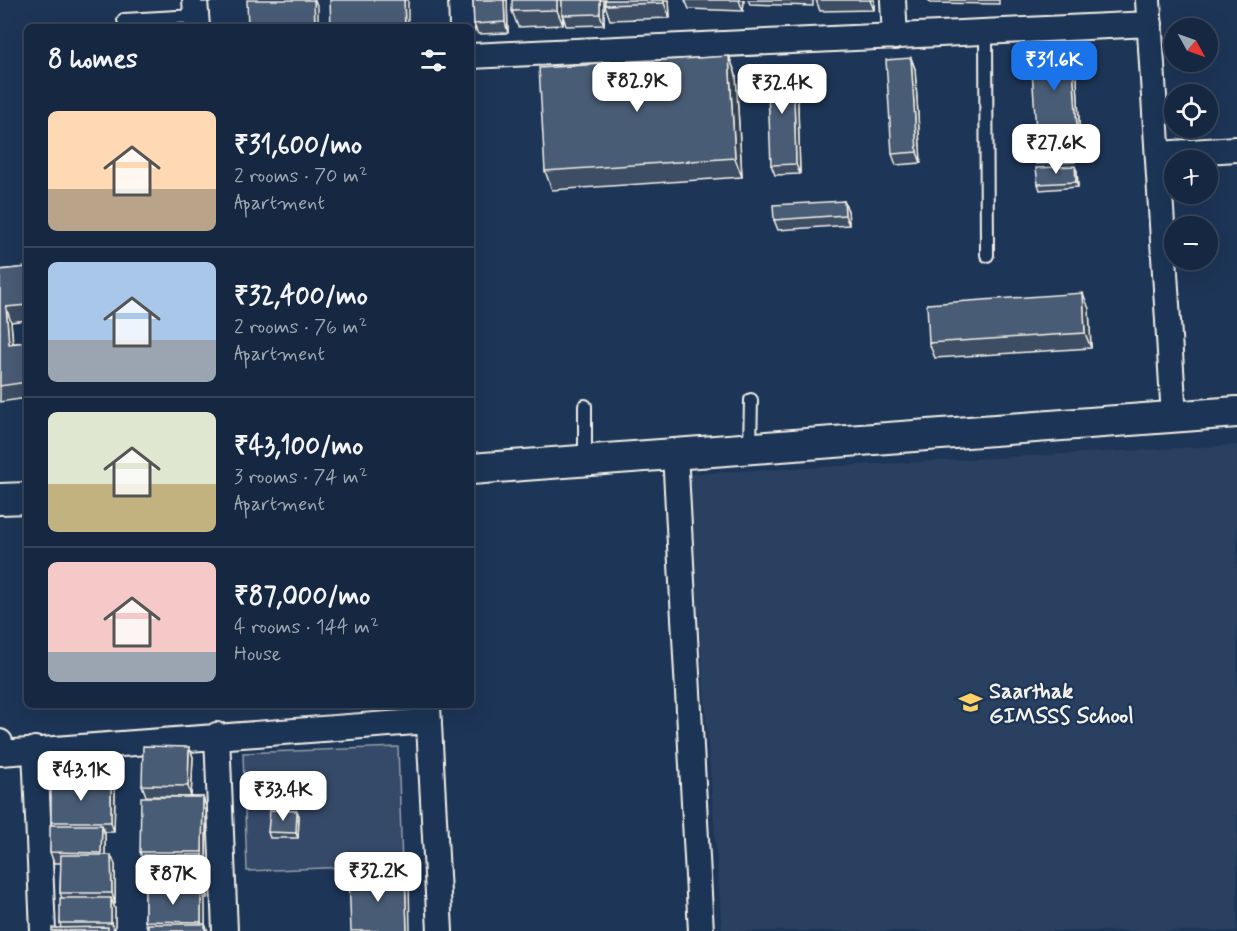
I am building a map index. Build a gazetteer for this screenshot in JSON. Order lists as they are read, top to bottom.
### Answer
{
  "places": {
    "school or university": ["Saarthak GIMSSS School"]
  },
  "north": "bottom right",
  "page": {
    "map_buttons": ["+", "−"],
    "heading": "8 homes",
    "price": [
      "₹31.6K",
      "₹82.9K",
      "₹32.4K",
      "₹27.6K",
      "₹43.1K",
      "₹33.4K",
      "₹32.2K",
      "₹87K"
    ],
    "list": [
      {
        "name": "₹31,600/mo",
        "note": "2 rooms · 70 m² · Apartment"
      },
      {
        "name": "₹32,400/mo",
        "note": "2 rooms · 76 m² · Apartment"
      },
      {
        "name": "₹43,100/mo",
        "note": "3 rooms · 74 m² · Apartment"
      },
      {
        "name": "₹87,000/mo",
        "note": "4 rooms · 144 m² · House"
      }
    ]
  }
}
